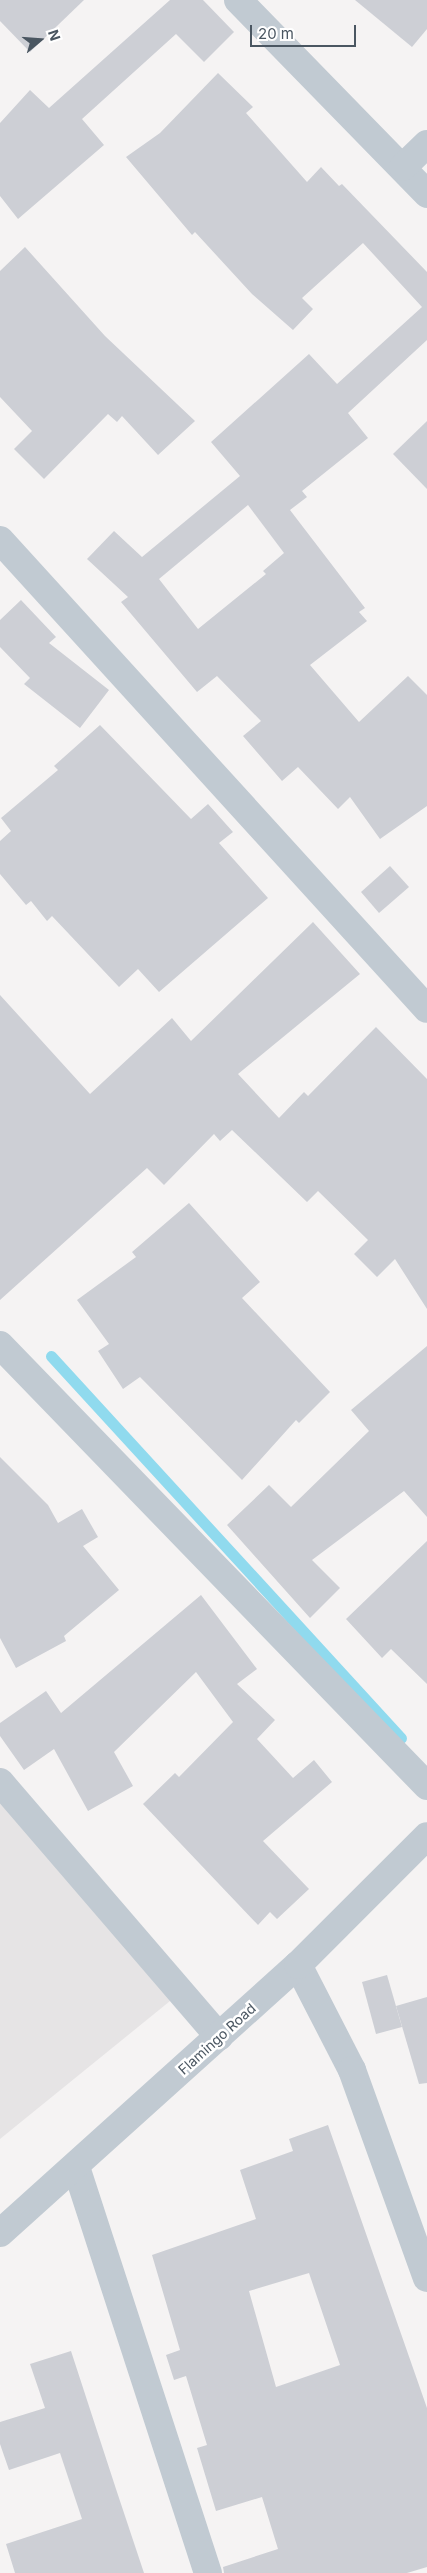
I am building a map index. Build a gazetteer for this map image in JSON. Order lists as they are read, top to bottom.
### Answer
{
  "streets": {
    "street": ["Flamingo Road"]
  },
  "scale_bar": "20 m",
  "north": "right"
}
